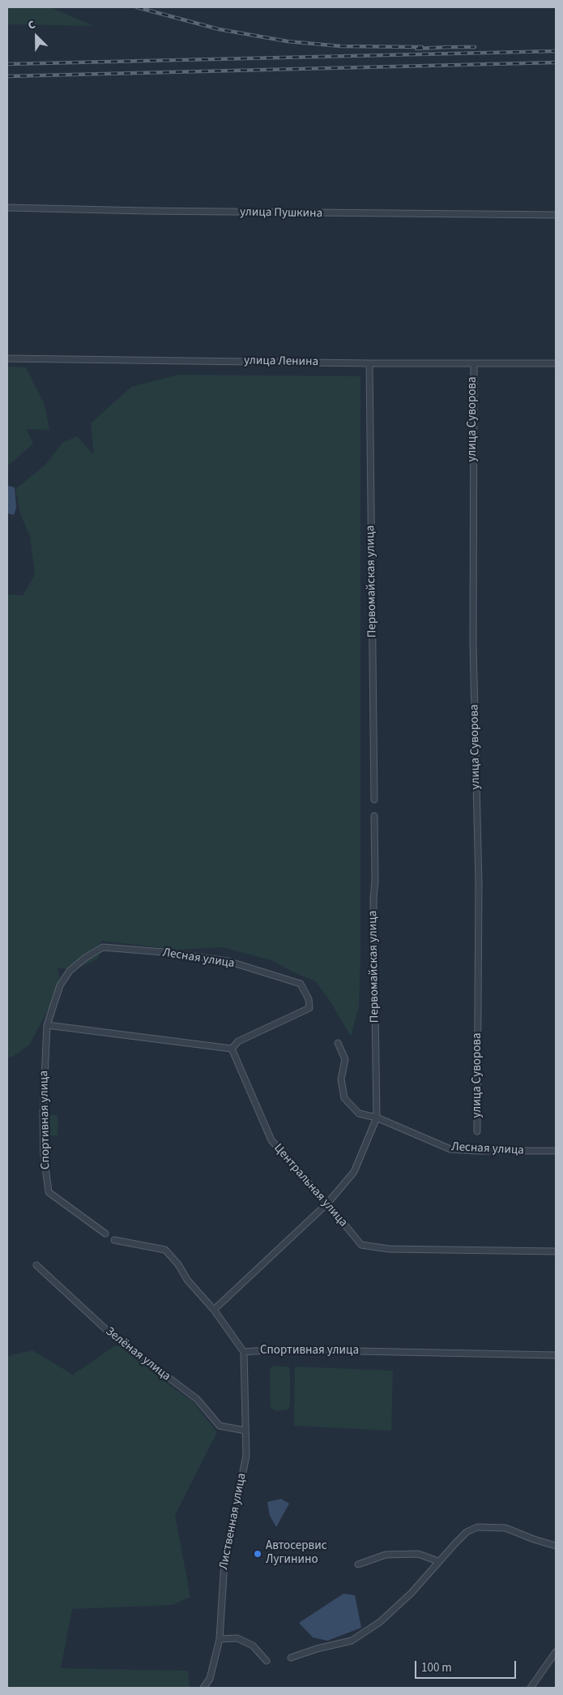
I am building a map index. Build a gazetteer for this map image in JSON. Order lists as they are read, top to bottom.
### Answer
{
  "streets": {
    "street": [
      "улица Пушкина",
      "улица Ленина",
      "улица Суворова",
      "Первомайская улица",
      "Лесная улица",
      "Спортивная улица",
      "Центральная улица",
      "Зелёная улица",
      "Лиственная улица"
    ]
  },
  "crossings": [
    ["улица Ленина", "улица Суворова"],
    ["улица Ленина", "Первомайская улица"],
    ["Первомайская улица", "Лесная улица"],
    ["Лесная улица", "Спортивная улица"],
    ["Лесная улица", "Центральная улица"],
    ["Спортивная улица", "Лиственная улица"],
    ["Зелёная улица", "Лиственная улица"]
  ],
  "places": ["Автосервис Лугинино"],
  "scale_bar": "100 m",
  "north": "top left"
}
